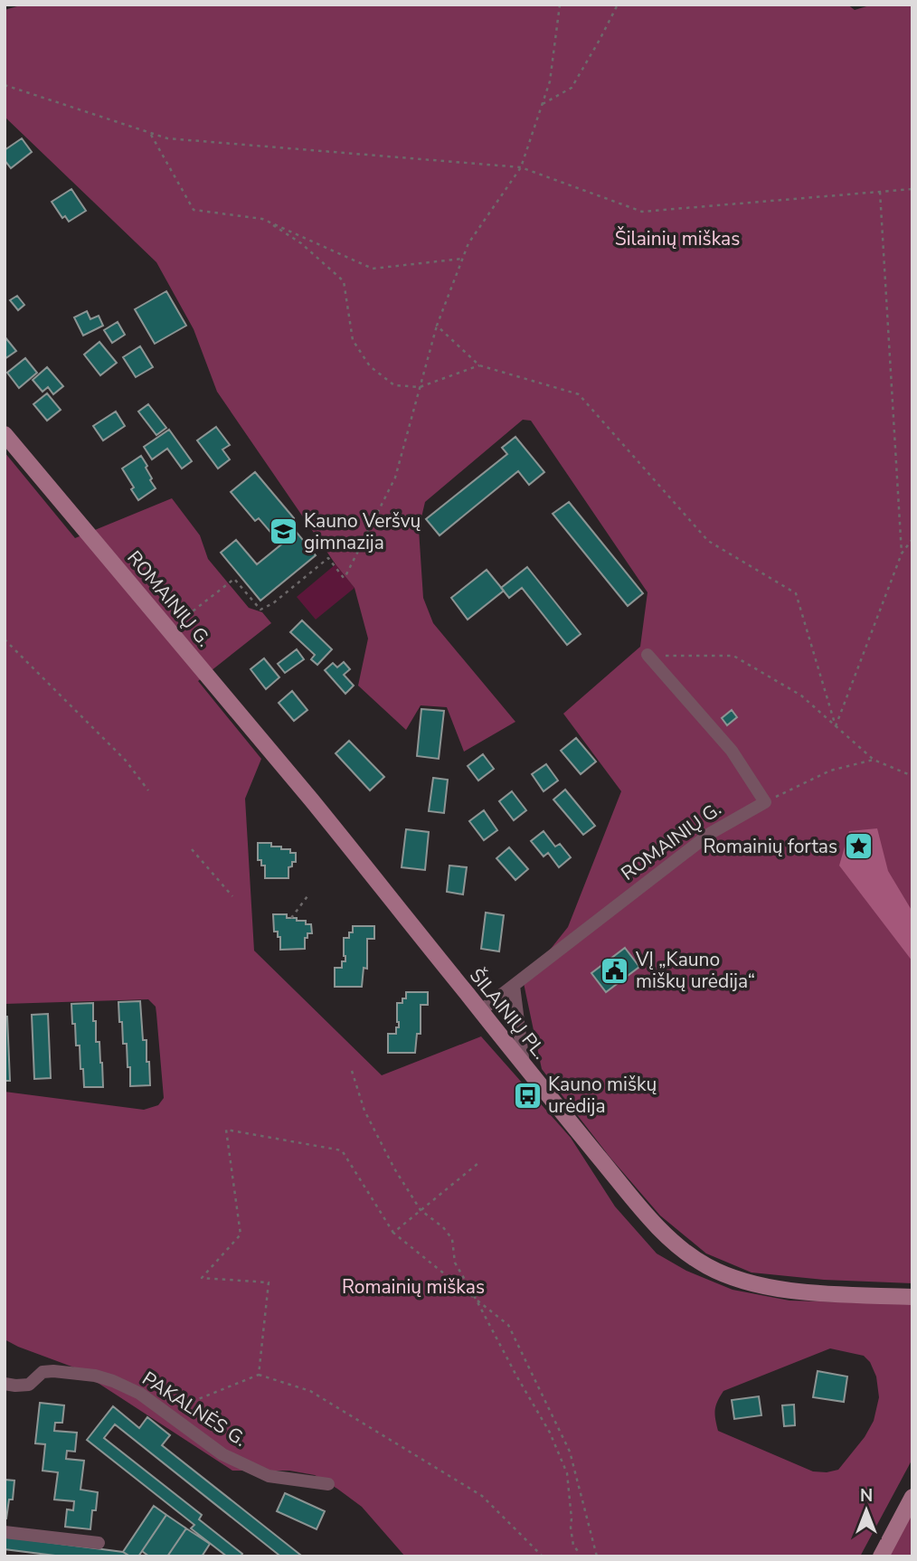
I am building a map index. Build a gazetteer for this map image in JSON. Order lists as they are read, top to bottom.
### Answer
{
  "streets": {
    "main road": ["ROMAINIŲ G.", "ŠILAINIŲ PL."],
    "street": ["PAKALNĖS G."]
  },
  "crossings": [
    ["ROMAINIŲ G.", "ŠILAINIŲ PL."]
  ],
  "parks": ["Šilainių miškas", "Romainių miškas"],
  "places": {
    "school or university": ["Kauno Veršvų gimnazija"],
    "place": ["Romainių fortas"],
    "public building": ["VĮ „Kauno miškų urėdija“"],
    "bus stop": ["Kauno miškų urėdija"]
  },
  "north": "top"
}
